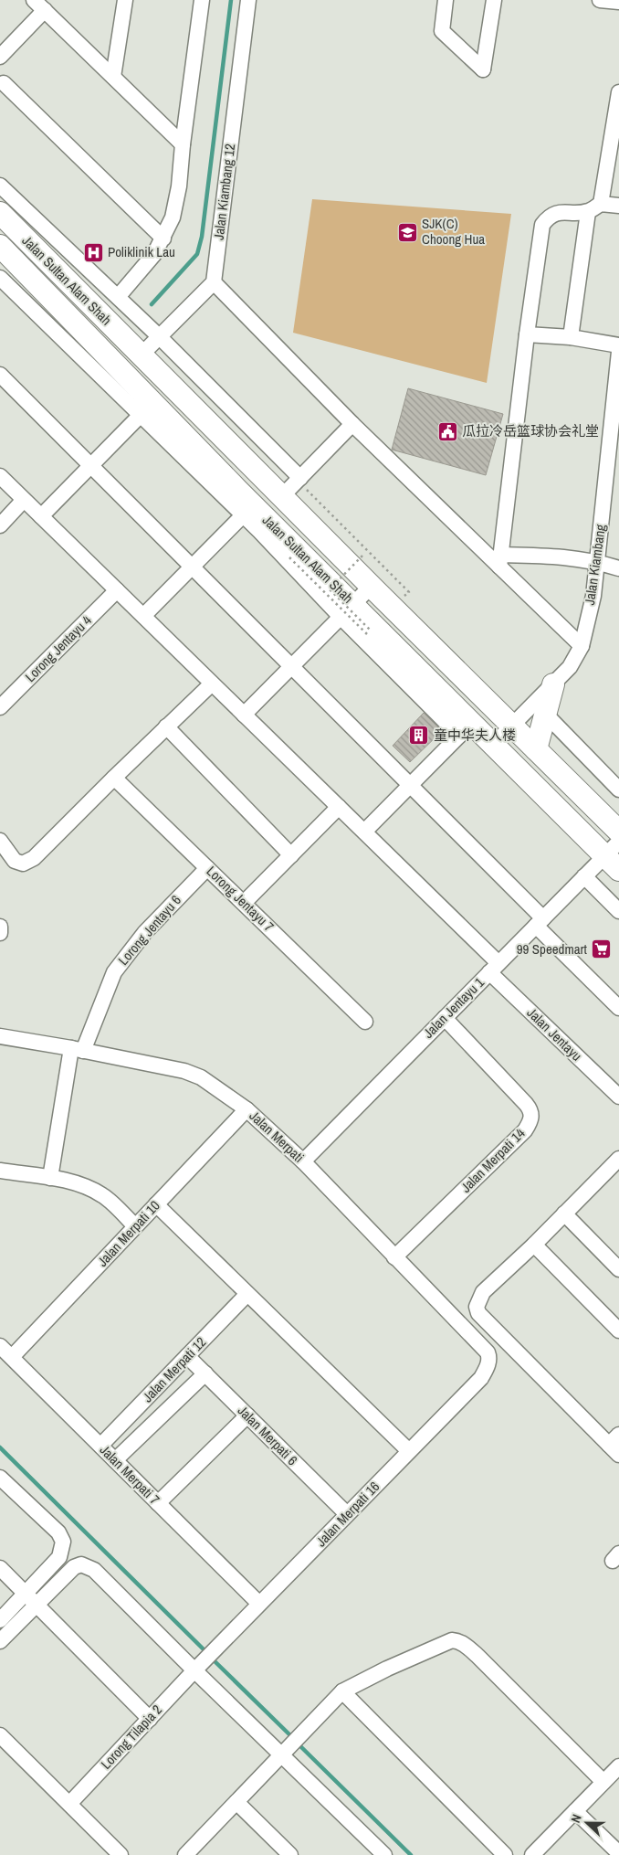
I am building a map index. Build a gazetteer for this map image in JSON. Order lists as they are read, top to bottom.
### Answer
{
  "streets": {
    "highway": ["Jalan Sultan Alam Shah"],
    "street": [
      "Jalan Kiambang 12",
      "Jalan Kiambang",
      "Lorong Jentayu 4",
      "Lorong Jentayu 7",
      "Lorong Jentayu 6",
      "Jalan Jentayu 1",
      "Jalan Jentayu",
      "Jalan Merpati",
      "Jalan Merpati 14",
      "Jalan Merpati 10",
      "Jalan Merpati 12",
      "Jalan Merpati 6",
      "Jalan Merpati 7",
      "Jalan Merpati 16",
      "Lorong Tilapia 2"
    ]
  },
  "crossings": [
    ["Jalan Sultan Alam Shah", "Jalan Kiambang"],
    ["Jalan Sultan Alam Shah", "Jalan Jentayu 1"],
    ["Lorong Jentayu 4", "Jalan Jentayu"],
    ["Lorong Jentayu 7", "Lorong Jentayu 6"],
    ["Lorong Jentayu 6", "Jalan Merpati"],
    ["Jalan Jentayu 1", "Jalan Jentayu"],
    ["Jalan Jentayu 1", "Jalan Merpati"],
    ["Jalan Jentayu 1", "Jalan Merpati 14"],
    ["Jalan Merpati", "Jalan Merpati 14"],
    ["Jalan Merpati", "Jalan Merpati 10"],
    ["Jalan Merpati", "Jalan Merpati 16"],
    ["Jalan Merpati 10", "Jalan Merpati 7"],
    ["Jalan Merpati 12", "Jalan Merpati 6"],
    ["Jalan Merpati 12", "Jalan Merpati 7"],
    ["Jalan Merpati 6", "Jalan Merpati 16"],
    ["Jalan Merpati 7", "Jalan Merpati 16"],
    ["Jalan Merpati 16", "Lorong Tilapia 2"]
  ],
  "places": {
    "school or university": ["SJK(C) Choong Hua"],
    "hospital": ["Poliklinik Lau"],
    "public building": ["瓜拉冷岳篮球协会礼堂"],
    "building": ["童中华夫人楼"],
    "supermarket": ["99 Speedmart"]
  },
  "north": "left"
}
